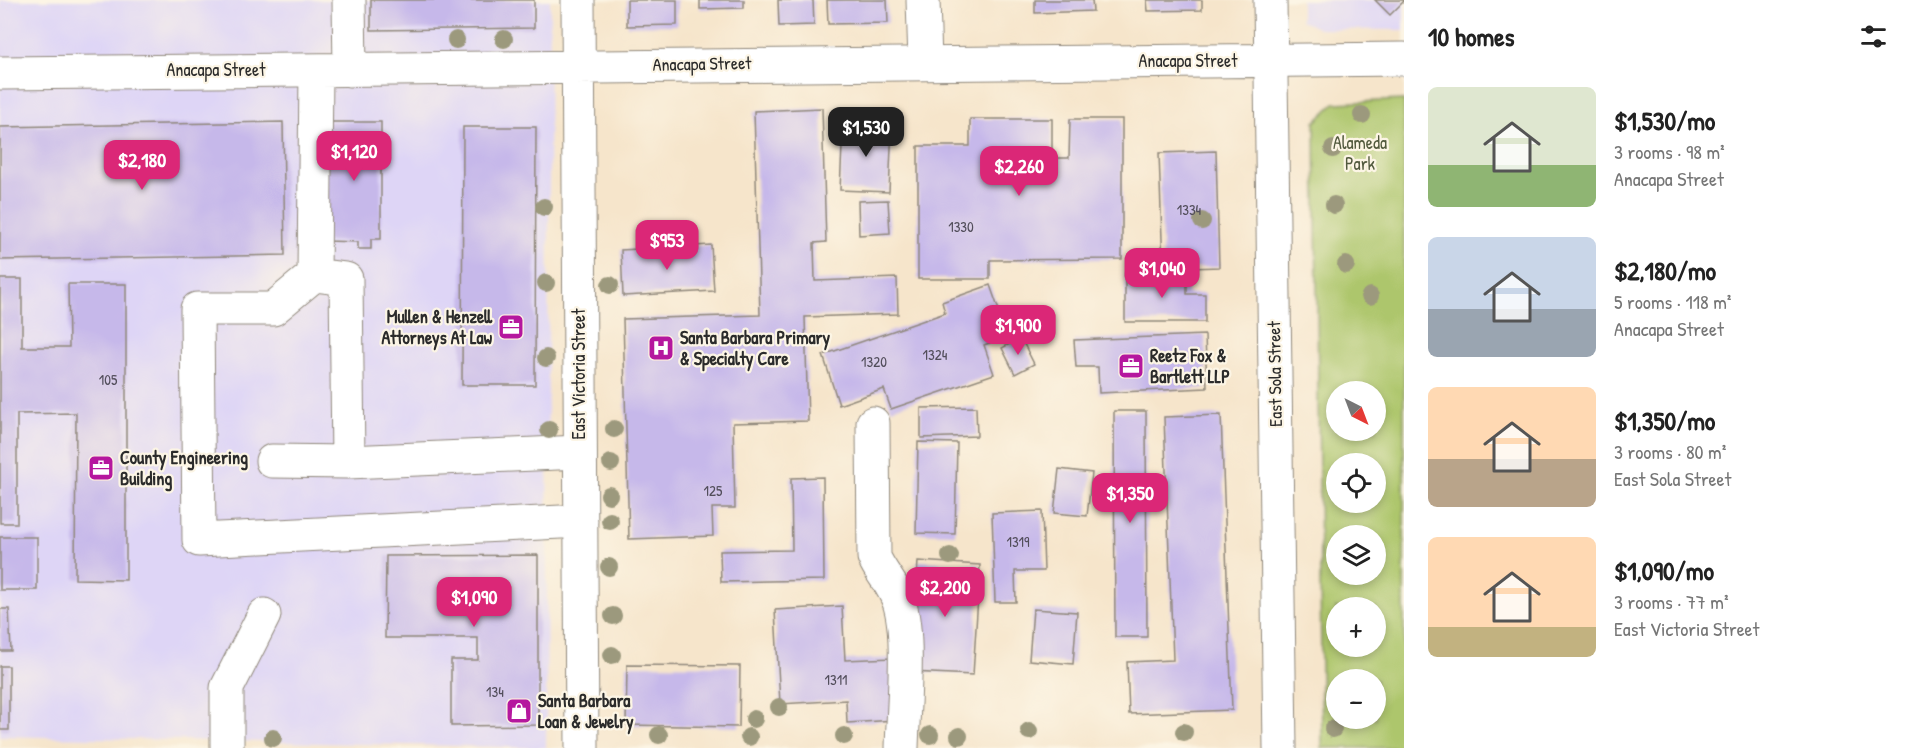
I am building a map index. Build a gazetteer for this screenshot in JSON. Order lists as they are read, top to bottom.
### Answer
{
  "streets": {
    "street": ["Anacapa Street", "East Victoria Street", "East Sola Street"]
  },
  "crossings": [
    ["Anacapa Street", "East Victoria Street"],
    ["Anacapa Street", "East Sola Street"]
  ],
  "parks": ["Alameda Park"],
  "places": {
    "office": ["Mullen & Henzell Attorneys At Law", "Reetz Fox & Bartlett LLP", "County Engineering Building"],
    "hospital": ["Santa Barbara Primary & Specialty Care"],
    "shop": ["Santa Barbara Loan & Jewelry"]
  },
  "house_numbers": [
    "1334",
    "1330",
    "1324",
    "1320",
    "105",
    "125",
    "1319",
    "1311",
    "134"
  ],
  "north": "bottom right",
  "page": {
    "heading": "10 homes",
    "list": [
      {
        "name": "$1,530/mo",
        "note": "3 rooms · 98 m² · Anacapa Street"
      },
      {
        "name": "$2,180/mo",
        "note": "5 rooms · 118 m² · Anacapa Street"
      },
      {
        "name": "$1,350/mo",
        "note": "3 rooms · 80 m² · East Sola Street"
      },
      {
        "name": "$1,090/mo",
        "note": "3 rooms · 77 m² · East Victoria Street"
      }
    ],
    "price": [
      "$1,530",
      "$1,120",
      "$2,180",
      "$2,260",
      "$953",
      "$1,040",
      "$1,900",
      "$1,350",
      "$2,200",
      "$1,090"
    ],
    "map_buttons": ["+", "−"]
  }
}
